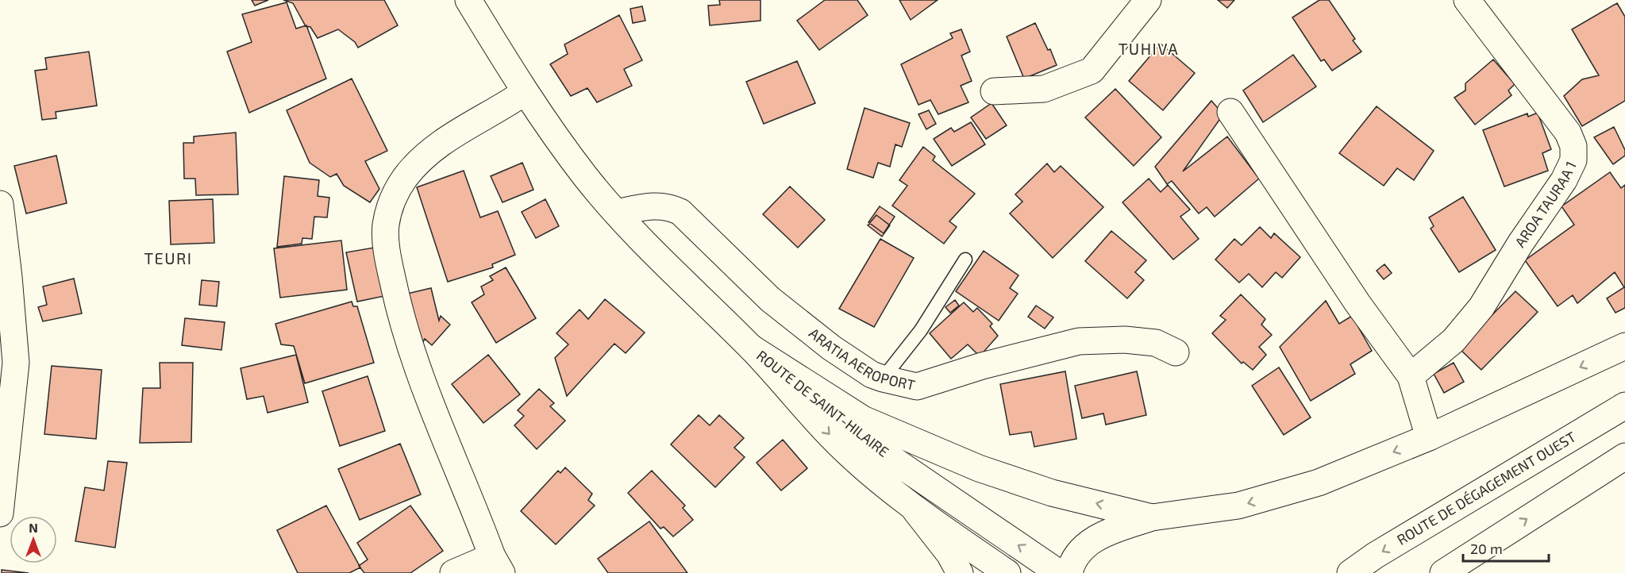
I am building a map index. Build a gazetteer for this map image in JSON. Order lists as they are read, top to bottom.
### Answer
{
  "streets": {
    "main road": [
      "AROA TAURAA 1",
      "ARATIA AEROPORT",
      "ROUTE DE SAINT-HILAIRE",
      "ROUTE DE DÉGAGEMENT OUEST"
    ]
  },
  "districts": ["TUHIVA", "TEURI"],
  "scale_bar": "20 m",
  "north": "top"
}
